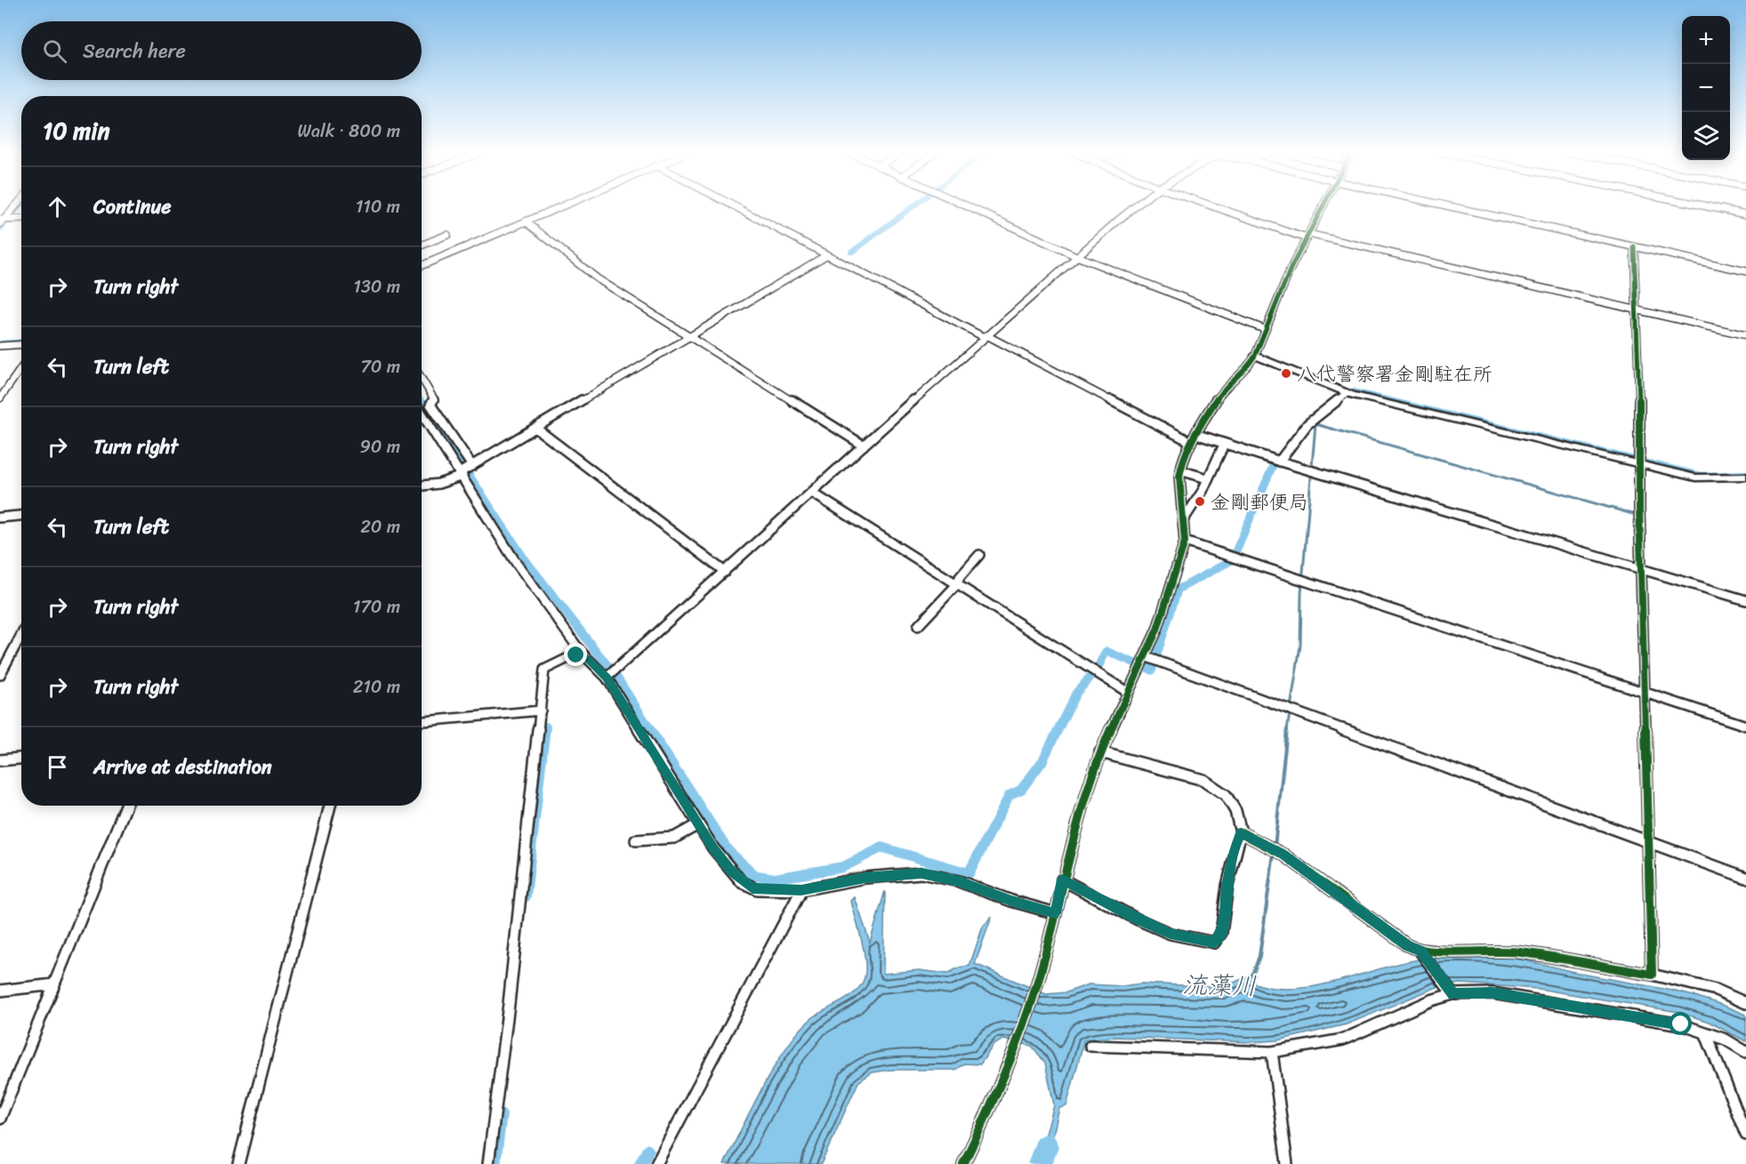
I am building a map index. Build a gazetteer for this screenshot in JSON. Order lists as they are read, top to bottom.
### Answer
{
  "water": ["流藻川"],
  "places": ["八代警察署金剛駐在所", "金剛郵便局"],
  "page": {
    "map_buttons": ["+", "−"],
    "search": "Search here",
    "heading": ["10 min", "Walk · 800 m"],
    "list": [
      ["Continue", "110 m"],
      ["Turn right", "130 m"],
      ["Turn left", "70 m"],
      ["Turn right", "90 m"],
      ["Turn left", "20 m"],
      ["Turn right", "170 m"],
      ["Turn right", "210 m"],
      "Arrive at destination"
    ]
  }
}
